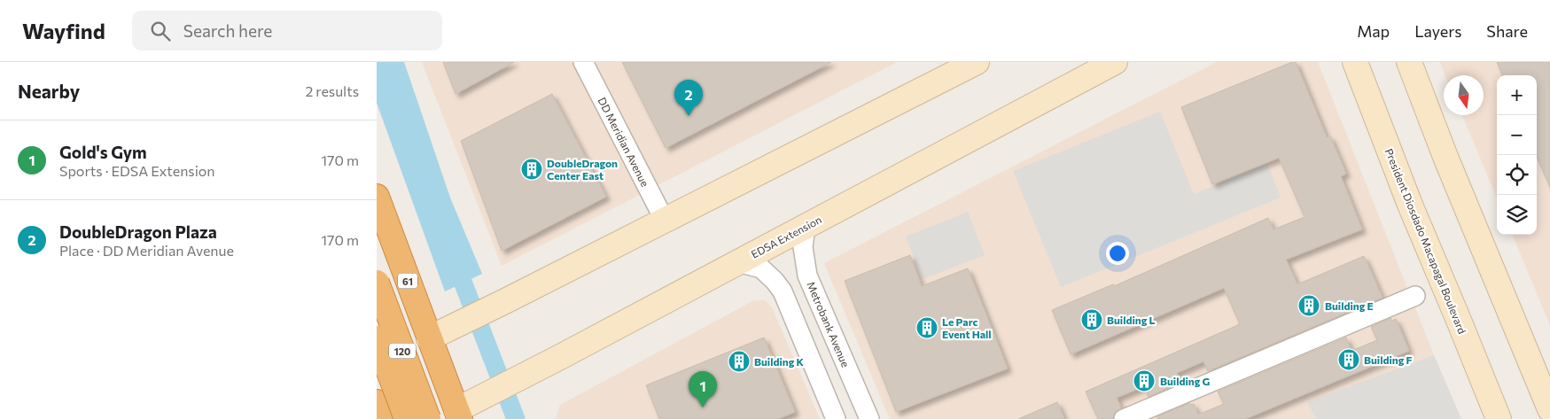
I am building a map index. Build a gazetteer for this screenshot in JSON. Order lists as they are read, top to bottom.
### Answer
{
  "streets": {
    "highway": ["61", "120"],
    "main road": ["EDSA Extension", "President Diosdado Macapagal Boulevard"],
    "street": ["DD Meridian Avenue", "Metrobank Avenue"]
  },
  "crossings": [
    ["EDSA Extension", "61"],
    ["EDSA Extension", "Metrobank Avenue"]
  ],
  "places": {
    "building": [
      "DoubleDragon Center East",
      "Building E",
      "Building L",
      "Le Parc Event Hall",
      "Building F",
      "Building K",
      "Building G"
    ]
  },
  "north": "bottom",
  "page": {
    "header": "Wayfind",
    "search": "Search here",
    "nav": ["Map", "Layers", "Share"],
    "heading": ["Nearby", "2 results"],
    "map_buttons": ["+", "−"],
    "pins": ["2", "1"],
    "list": [
      {
        "mark": "1",
        "name": "Gold's Gym",
        "note": "Sports · EDSA Extension",
        "value": "170 m"
      },
      {
        "mark": "2",
        "name": "DoubleDragon Plaza",
        "note": "Place · DD Meridian Avenue",
        "value": "170 m"
      }
    ]
  }
}
